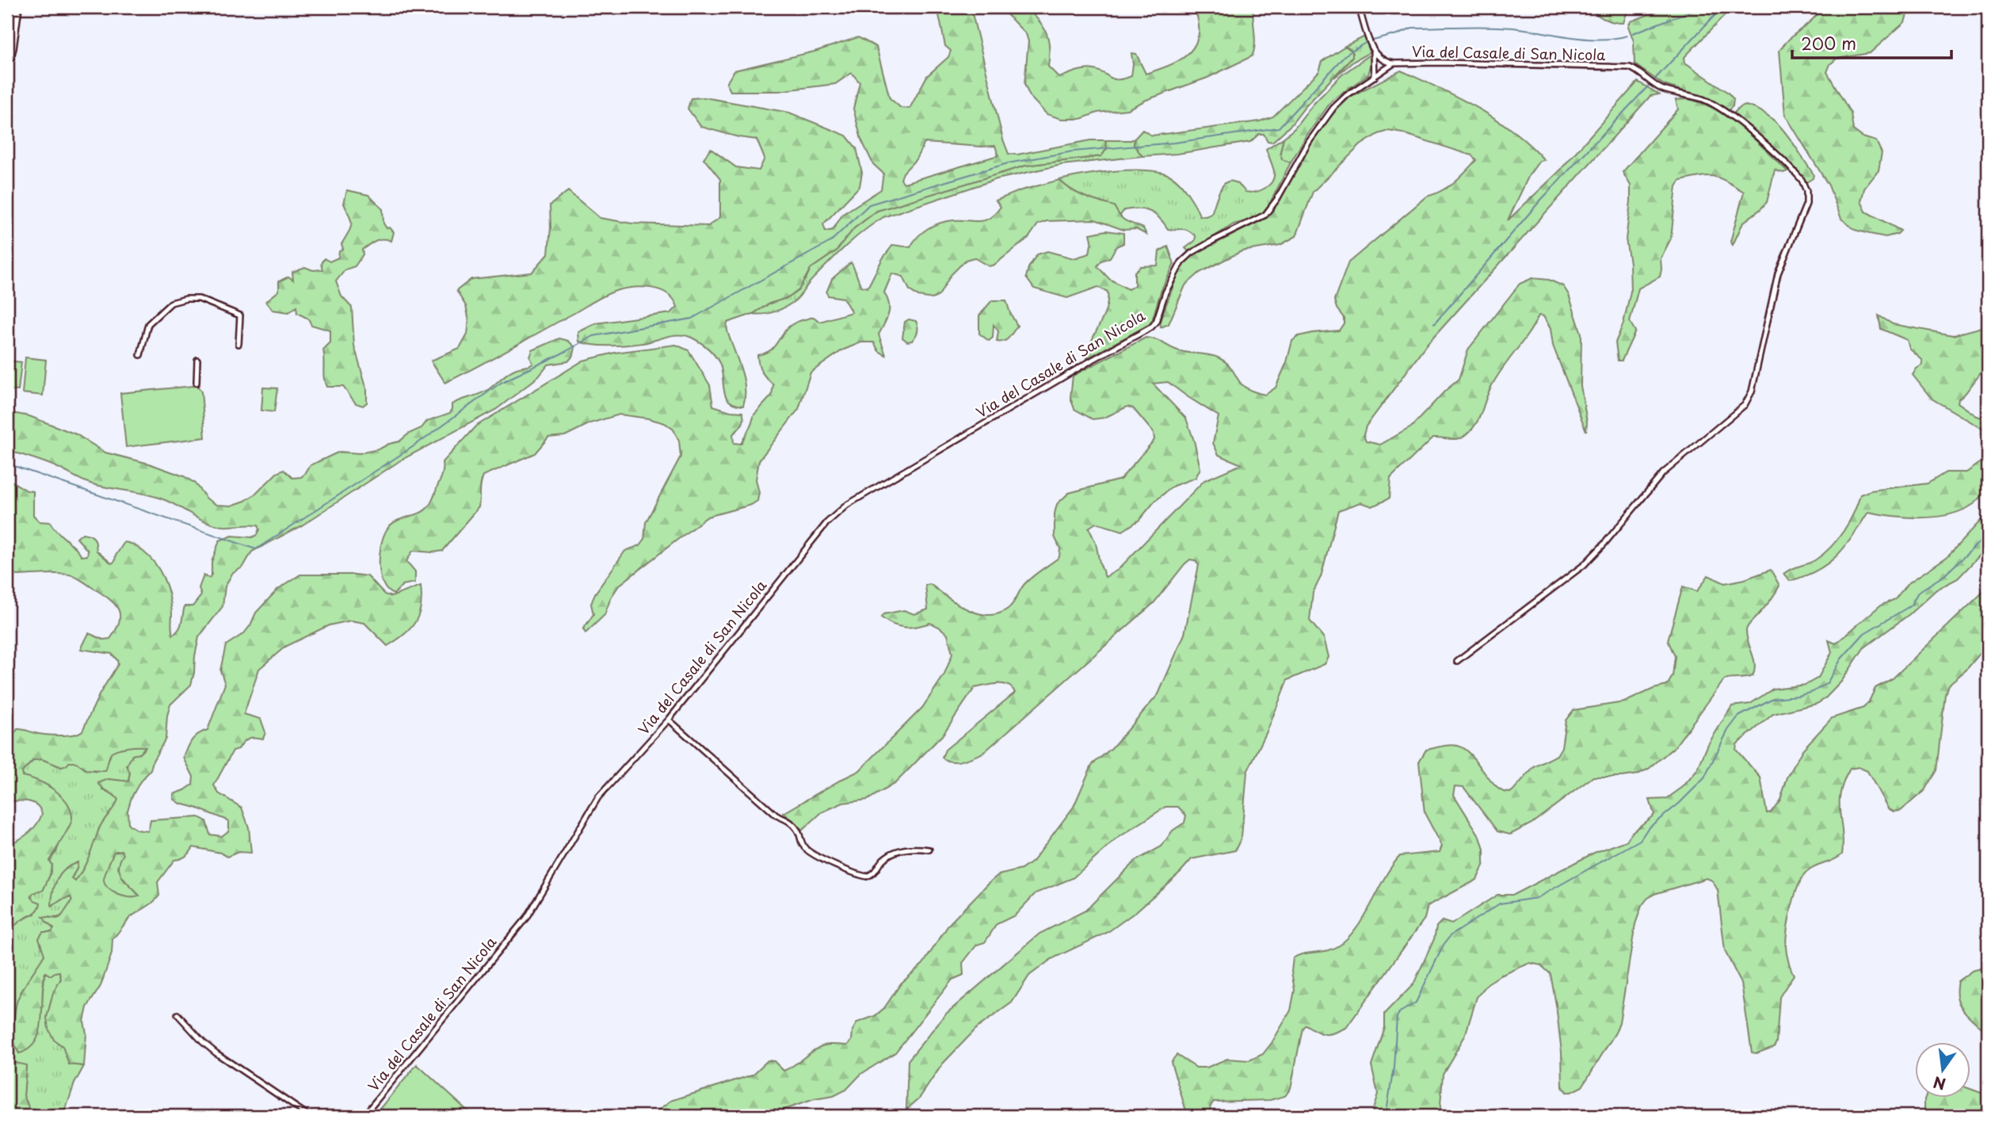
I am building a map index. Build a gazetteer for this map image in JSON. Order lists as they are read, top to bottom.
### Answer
{
  "streets": {
    "street": ["Via del Casale di San Nicola"]
  },
  "scale_bar": "200 m",
  "north": "bottom"
}
